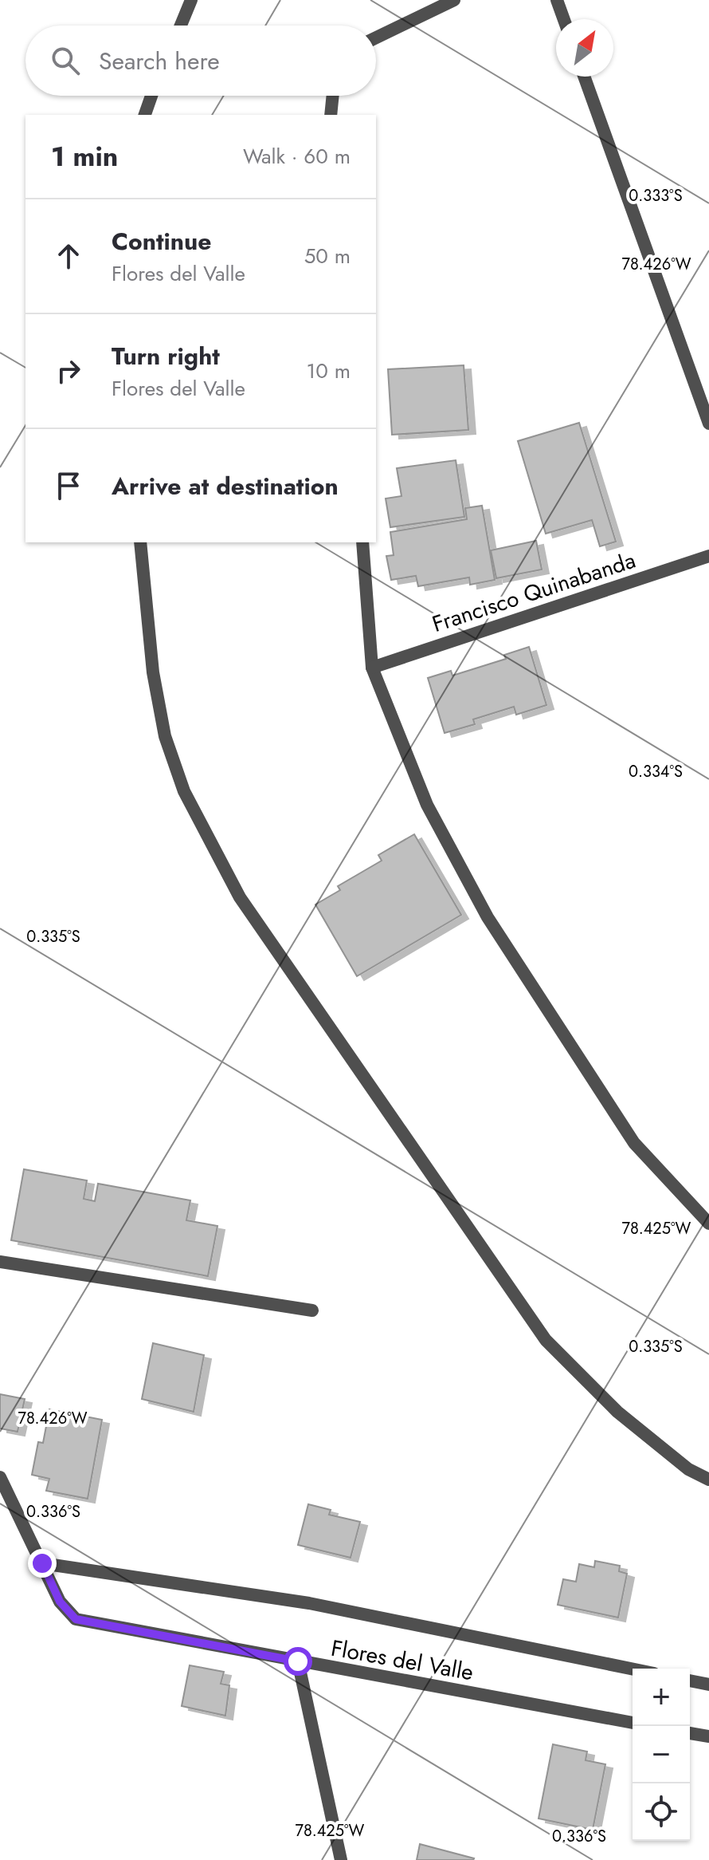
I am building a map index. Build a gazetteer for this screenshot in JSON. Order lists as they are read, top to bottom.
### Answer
{
  "streets": {
    "street": ["Francisco Quinabanda", "Flores del Valle"]
  },
  "north": "top right",
  "page": {
    "search": "Search here",
    "heading": ["1 min", "Walk · 60 m"],
    "list": [
      ["Continue", "Flores del Valle", "50 m"],
      ["Turn right", "Flores del Valle", "10 m"],
      "Arrive at destination"
    ],
    "map_buttons": ["+", "−"]
  },
  "coordinates": [
    "0.333°S",
    "78.426°W",
    "0.334°S",
    "0.335°S",
    "78.425°W",
    "0.336°S"
  ]
}
